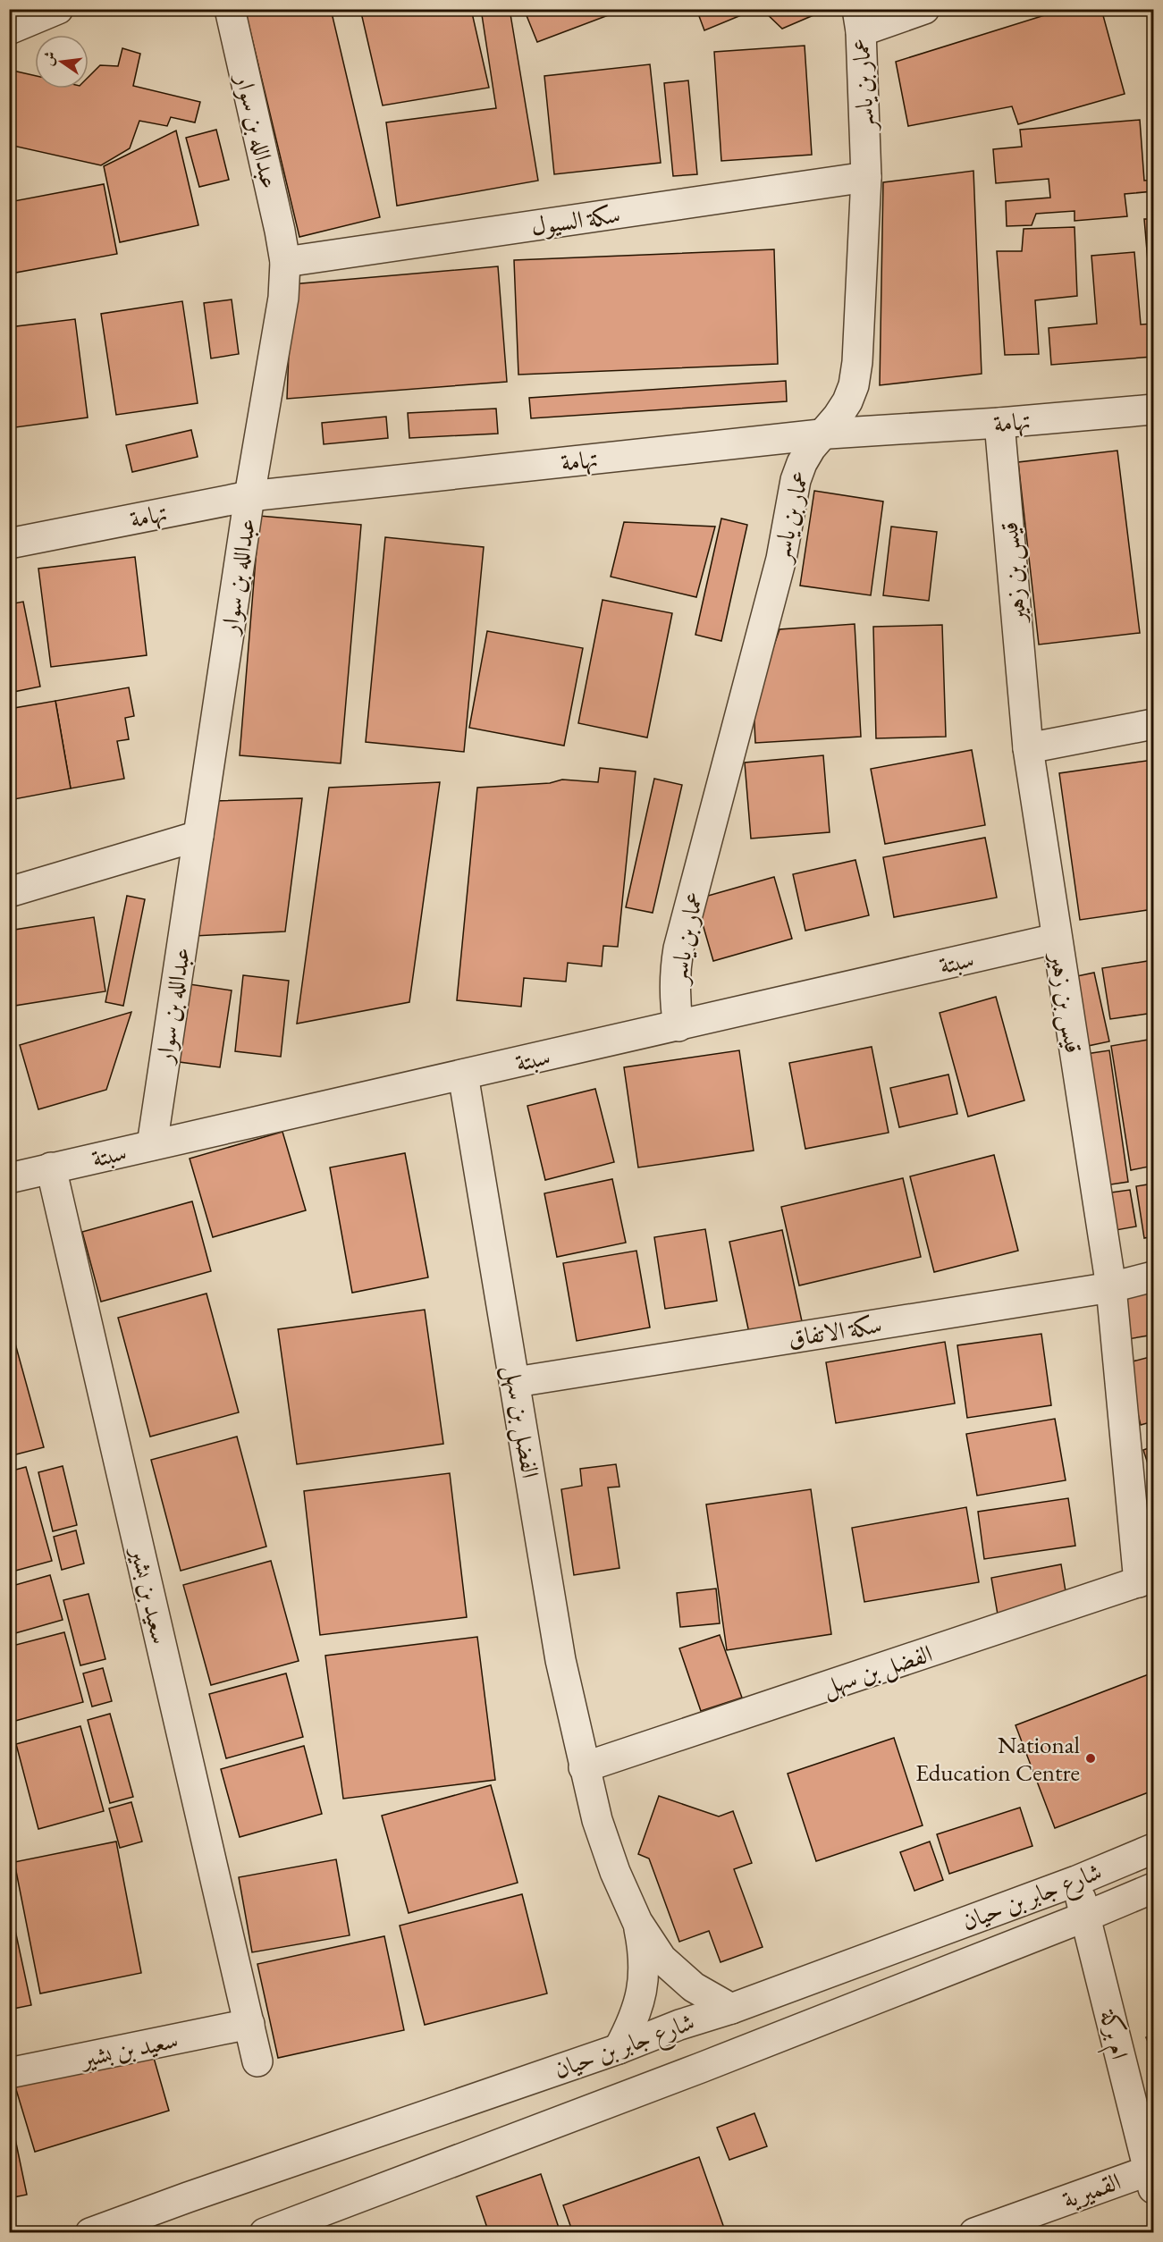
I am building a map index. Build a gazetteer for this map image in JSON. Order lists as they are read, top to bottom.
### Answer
{
  "streets": {
    "street": [
      "عمار بن ياسر",
      "عبدالله بن سوار",
      "سكة السيول",
      "تهامة",
      "قيس بن زهير",
      "سبتة",
      "سكة الاتفاق",
      "الفضل بن سهل",
      "سعيد بن بشير",
      "شارع جابر بن حيان",
      "ام بركة",
      "القميرية"
    ]
  },
  "crossings": [
    ["عمار بن ياسر", "سكة السيول"],
    ["عمار بن ياسر", "تهامة"],
    ["عمار بن ياسر", "سبتة"],
    ["عبدالله بن سوار", "سكة السيول"],
    ["عبدالله بن سوار", "تهامة"],
    ["عبدالله بن سوار", "سبتة"],
    ["تهامة", "قيس بن زهير"],
    ["قيس بن زهير", "سبتة"],
    ["قيس بن زهير", "سكة الاتفاق"],
    ["قيس بن زهير", "الفضل بن سهل"],
    ["سبتة", "الفضل بن سهل"],
    ["سبتة", "سعيد بن بشير"],
    ["سكة الاتفاق", "الفضل بن سهل"],
    ["الفضل بن سهل", "شارع جابر بن حيان"],
    ["شارع جابر بن حيان", "ام بركة"],
    ["ام بركة", "القميرية"]
  ],
  "places": ["National Education Centre"],
  "north": "left"
}
